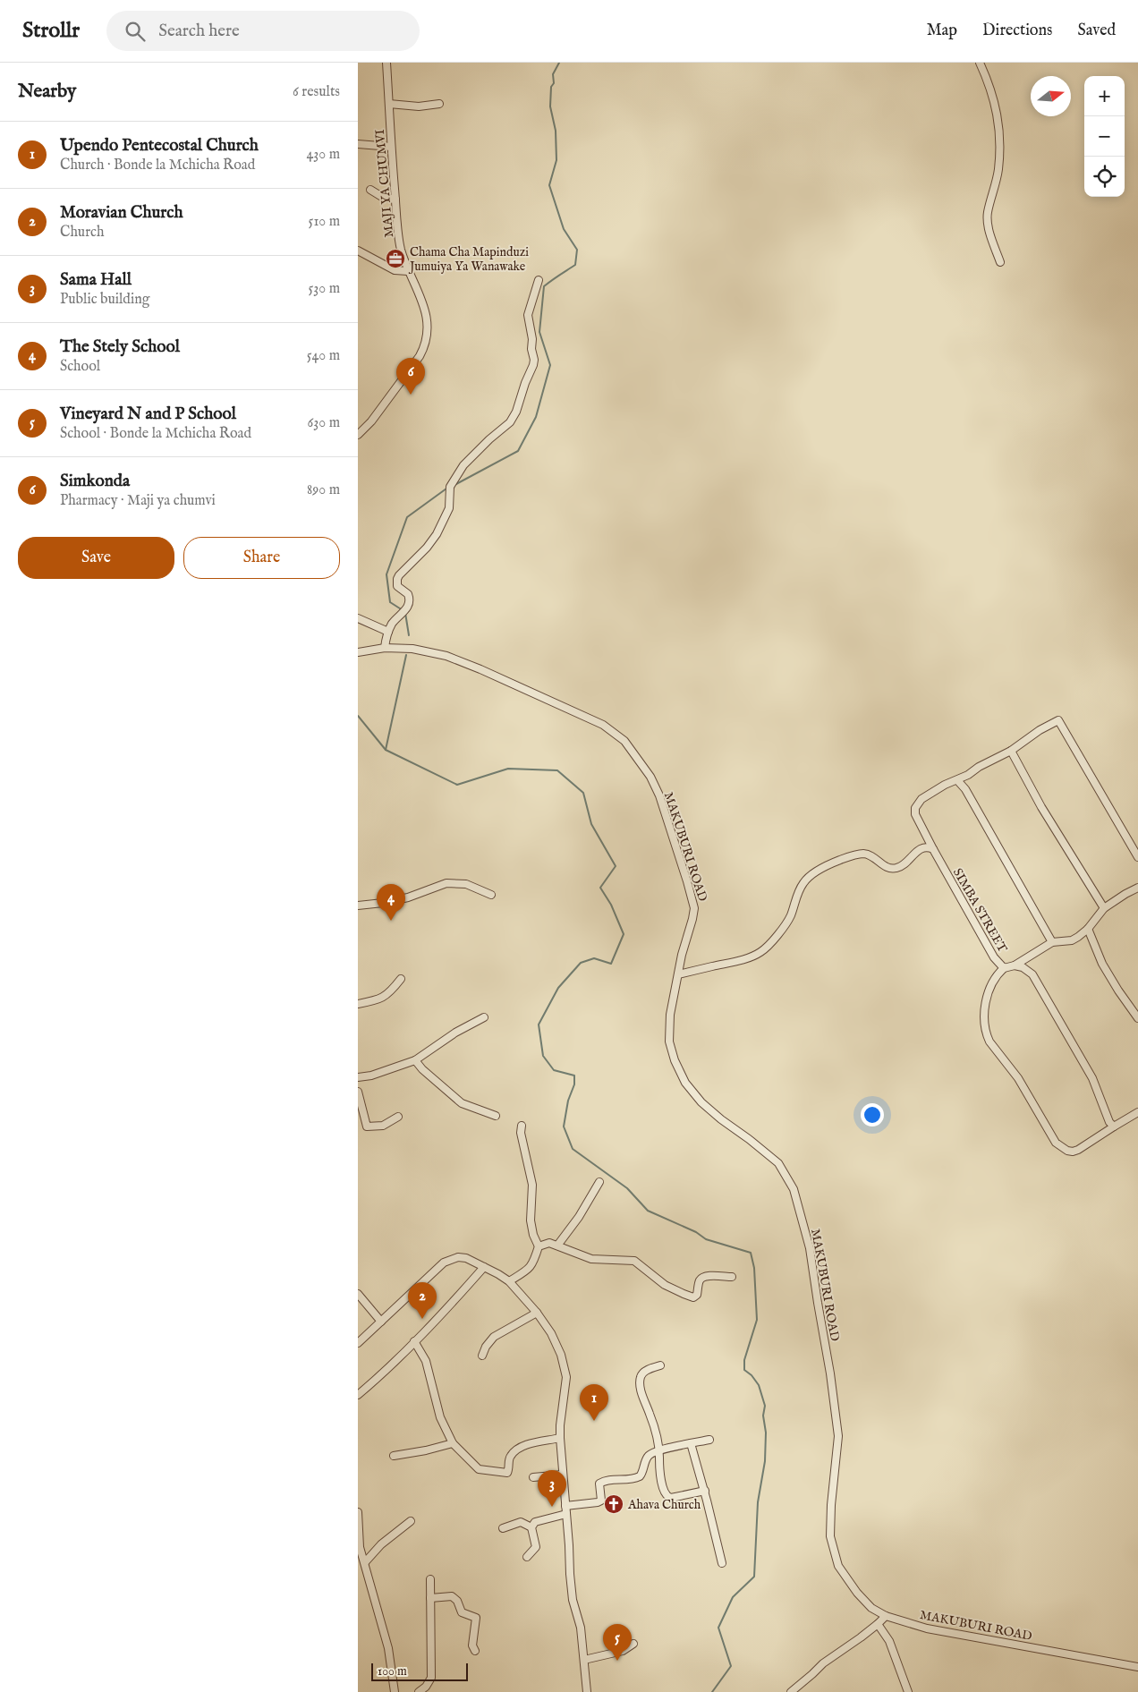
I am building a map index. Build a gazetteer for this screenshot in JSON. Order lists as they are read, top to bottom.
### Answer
{
  "streets": {
    "street": ["MAJI YA CHUMVI", "MAKUBURI ROAD", "SIMBA STREET"]
  },
  "places": {
    "office": ["Chama Cha Mapinduzi Jumuiya Ya Wanawake"],
    "church": ["Ahava Church"]
  },
  "scale_bar": "100 m",
  "north": "right",
  "page": {
    "header": "Strollr",
    "search": "Search here",
    "nav": ["Map", "Directions", "Saved"],
    "heading": ["Nearby", "6 results"],
    "map_buttons": ["+", "−"],
    "list": [
      {
        "mark": "1",
        "name": "Upendo Pentecostal Church",
        "note": "Church · Bonde la Mchicha Road",
        "value": "430 m"
      },
      {
        "mark": "2",
        "name": "Moravian Church",
        "note": "Church",
        "value": "510 m"
      },
      {
        "mark": "3",
        "name": "Sama Hall",
        "note": "Public building",
        "value": "530 m"
      },
      {
        "mark": "4",
        "name": "The Stely School",
        "note": "School",
        "value": "540 m"
      },
      {
        "mark": "5",
        "name": "Vineyard N and P School",
        "note": "School · Bonde la Mchicha Road",
        "value": "630 m"
      },
      {
        "mark": "6",
        "name": "Simkonda",
        "note": "Pharmacy · Maji ya chumvi",
        "value": "890 m"
      }
    ],
    "pins": [
      "6",
      "4",
      "2",
      "1",
      "3",
      "5"
    ],
    "buttons": ["Save", "Share"],
    "scale": "100 m"
  }
}
